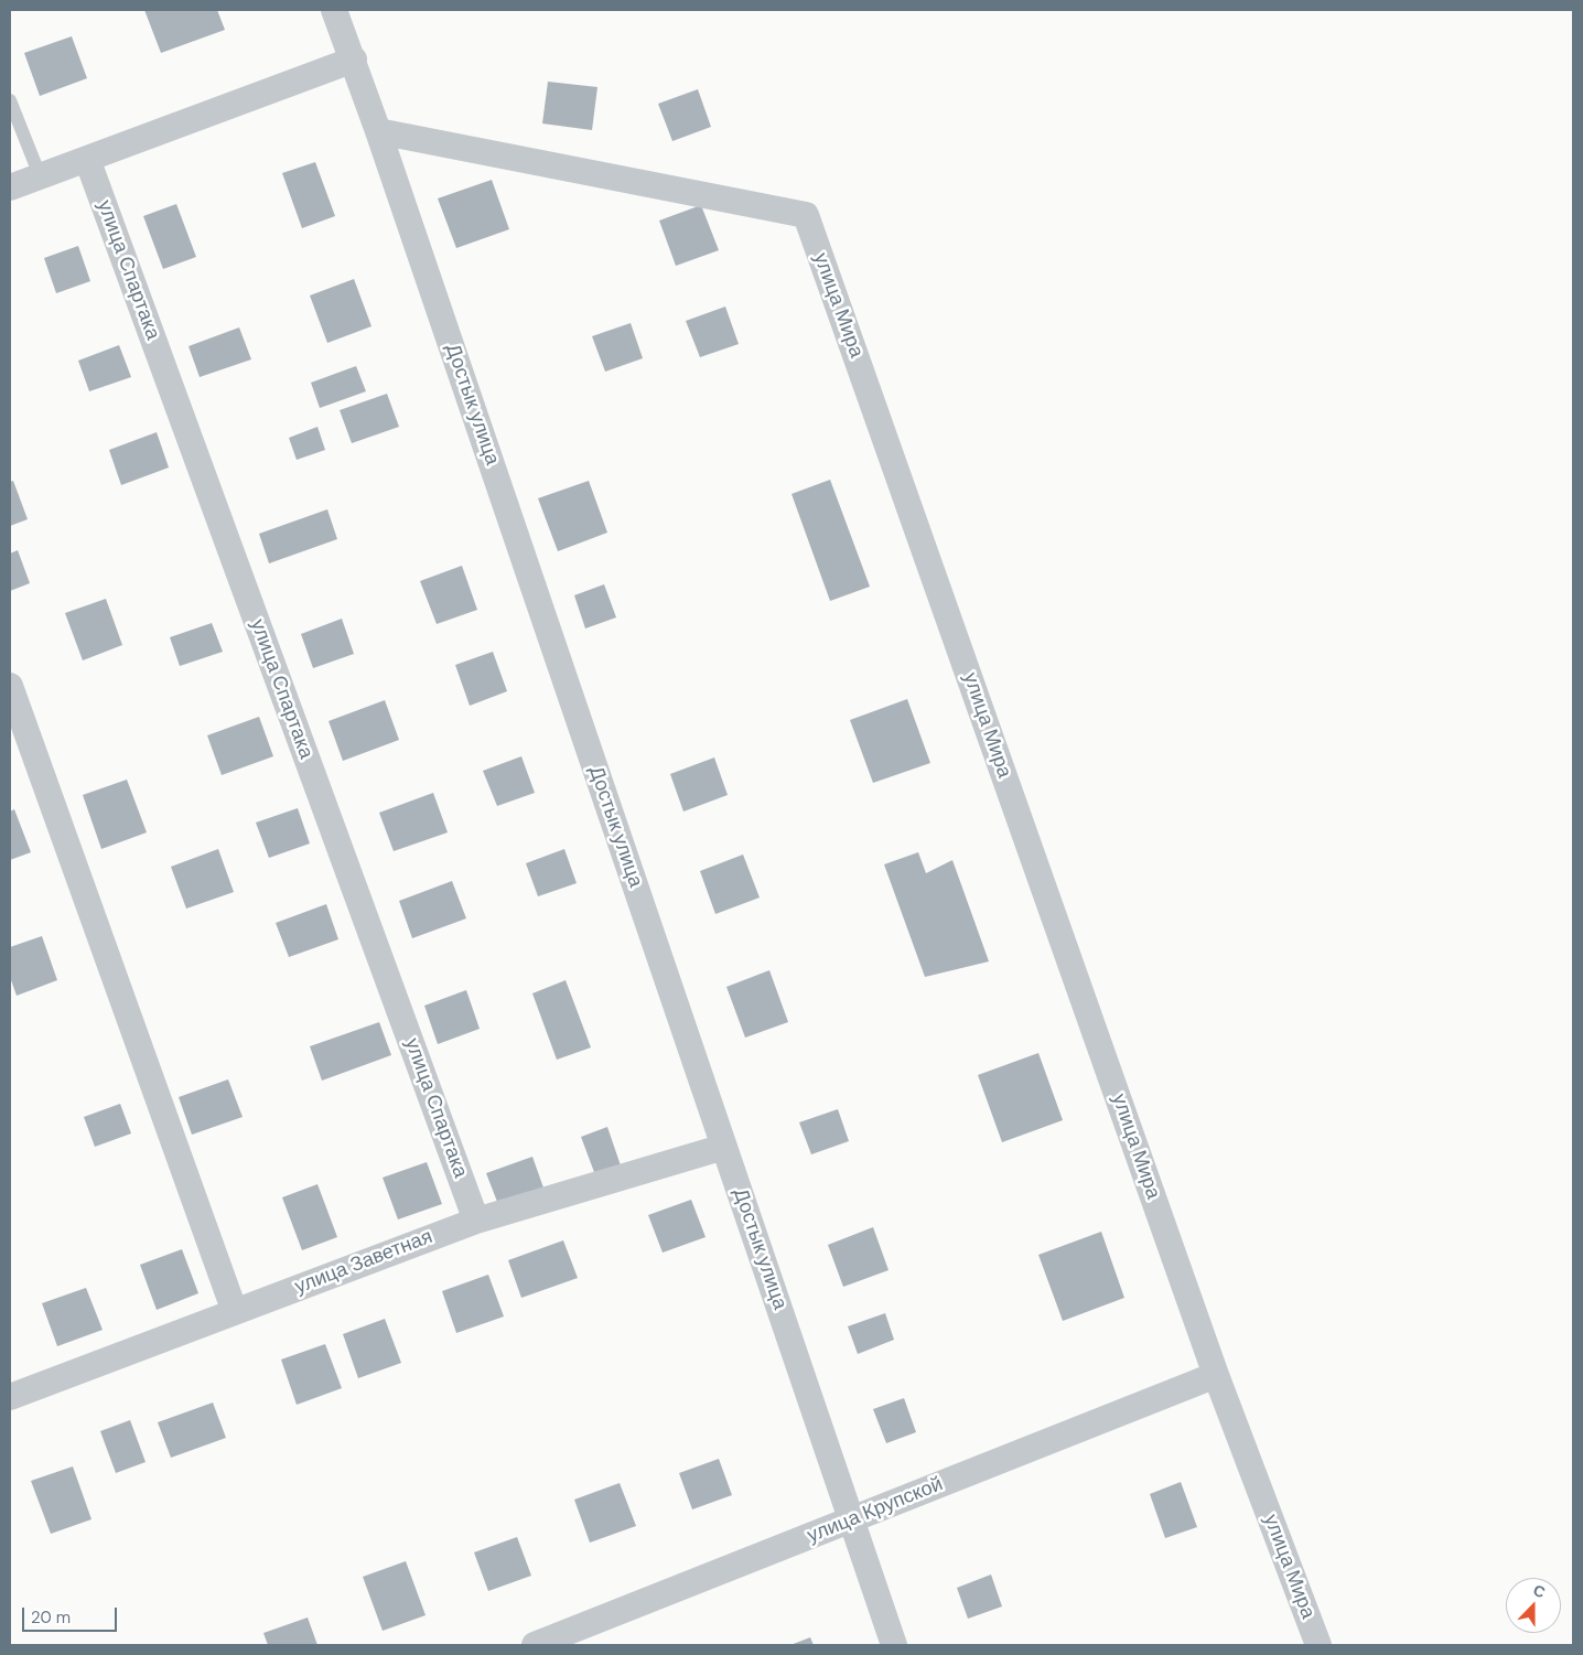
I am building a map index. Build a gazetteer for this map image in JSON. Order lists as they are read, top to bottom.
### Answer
{
  "streets": {
    "street": [
      "улица Спартака",
      "улица Мира",
      "Достык улица",
      "улица Заветная",
      "улица Крупской"
    ]
  },
  "crossings": [
    ["улица Спартака", "улица Заветная"],
    ["улица Мира", "Достык улица"],
    ["улица Мира", "улица Крупской"],
    ["Достык улица", "улица Заветная"],
    ["Достык улица", "улица Крупской"]
  ],
  "scale_bar": "20 m",
  "north": "top"
}
